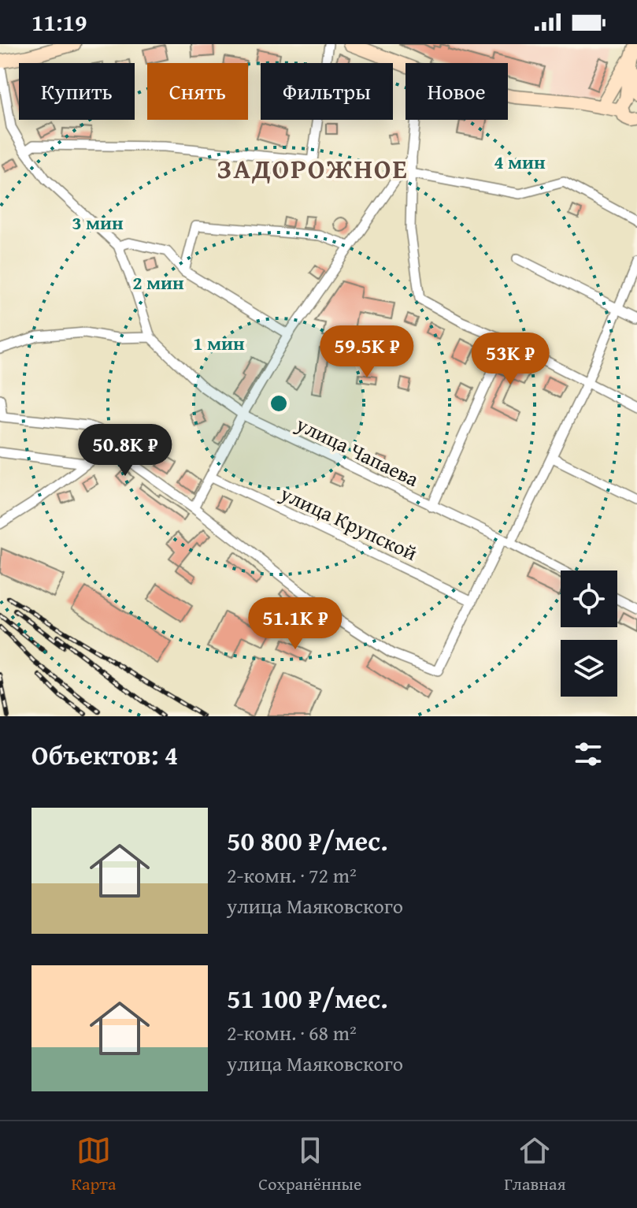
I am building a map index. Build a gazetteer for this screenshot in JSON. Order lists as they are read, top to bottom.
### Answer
{
  "streets": {
    "street": ["улица Чапаева", "улица Крупской"]
  },
  "districts": ["ЗАДОРОЖНОЕ"],
  "page": {
    "status": "11:19",
    "chip": [
      "Купить",
      "Снять",
      "Фильтры",
      "Новое"
    ],
    "price": [
      "59.5K ₽",
      "53K ₽",
      "50.8K ₽",
      "51.1K ₽"
    ],
    "heading": "Объектов: 4",
    "list": [
      {
        "name": "50 800 ₽/мес.",
        "note": "2-комн. · 72 m² · улица Маяковского"
      },
      {
        "name": "51 100 ₽/мес.",
        "note": "2-комн. · 68 m² · улица Маяковского"
      }
    ],
    "tabs": ["Карта", "Сохранённые", "Главная"]
  },
  "rings": [
    "4 мин",
    "3 мин",
    "2 мин",
    "1 мин"
  ]
}
